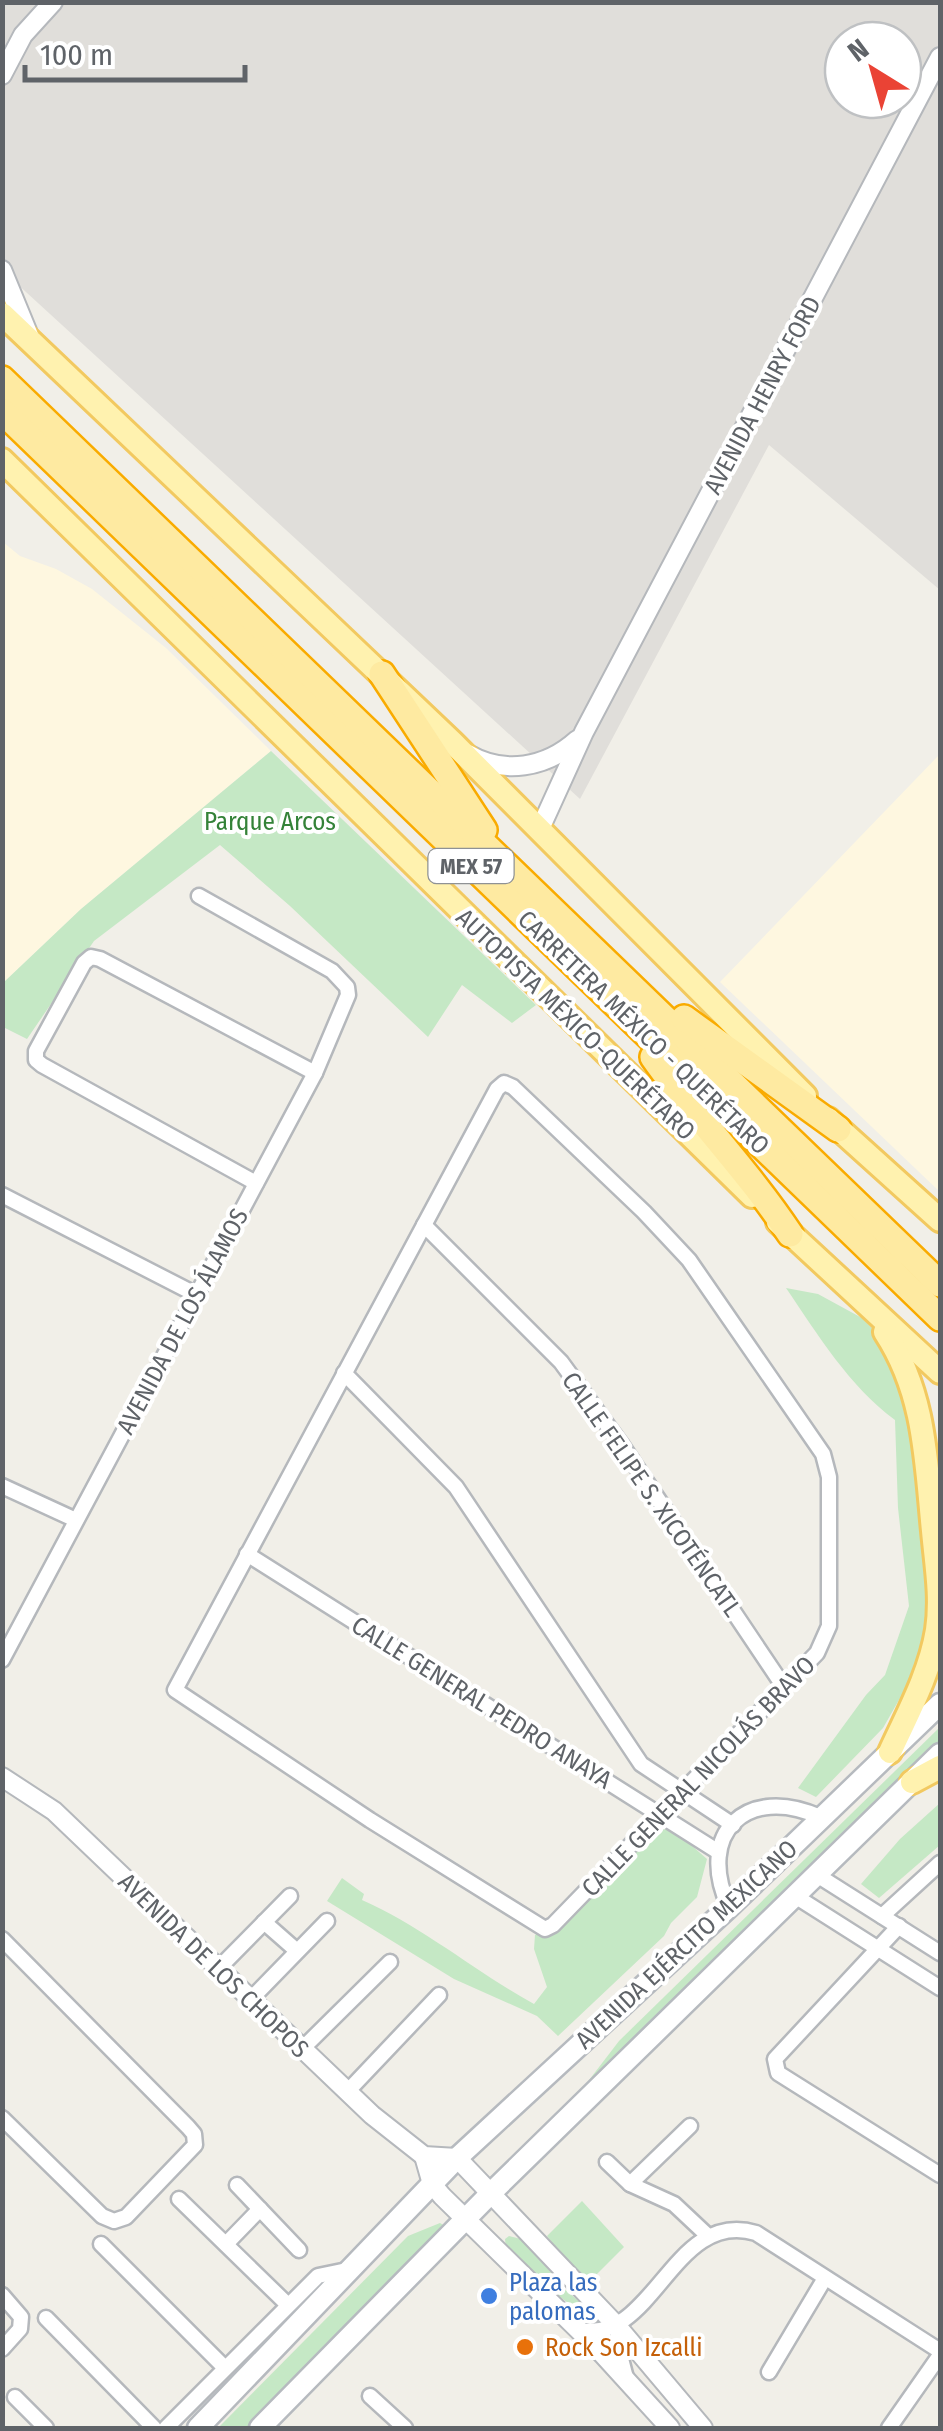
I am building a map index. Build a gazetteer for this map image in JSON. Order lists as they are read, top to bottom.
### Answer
{
  "streets": {
    "highway": ["MEX 57", "CARRETERA MÉXICO - QUERÉTARO"],
    "main road": ["AUTOPISTA MÉXICO-QUERÉTARO", "AVENIDA EJÉRCITO MEXICANO"],
    "street": [
      "AVENIDA HENRY FORD",
      "AVENIDA DE LOS ÁLAMOS",
      "CALLE FELIPE S. XICOTÉNCATL",
      "CALLE GENERAL PEDRO ANAYA",
      "CALLE GENERAL NICOLÁS BRAVO",
      "AVENIDA DE LOS CHOPOS"
    ]
  },
  "crossings": [
    ["CALLE FELIPE S. XICOTÉNCATL", "CALLE GENERAL NICOLÁS BRAVO"],
    ["CALLE GENERAL PEDRO ANAYA", "CALLE GENERAL NICOLÁS BRAVO"]
  ],
  "parks": ["Parque Arcos"],
  "places": ["Plaza las palomas", "Rock Son Izcalli"],
  "scale_bar": "100 m",
  "north": "top left"
}
